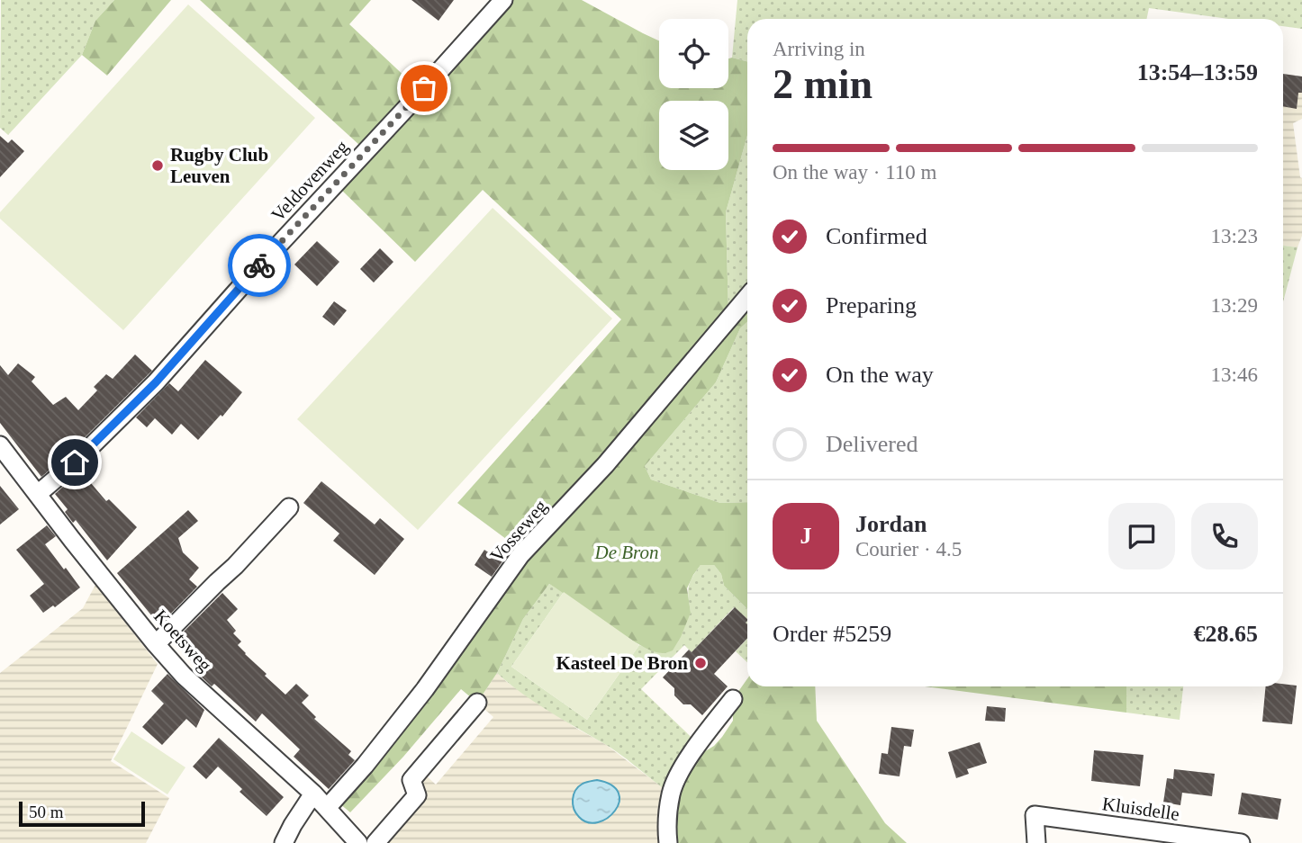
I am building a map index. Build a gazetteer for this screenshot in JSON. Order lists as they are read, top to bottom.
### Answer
{
  "streets": {
    "street": [
      "Veldovenweg",
      "Vosseweg",
      "Koetsweg",
      "Kluisdelle"
    ]
  },
  "crossings": [
    ["Veldovenweg", "Koetsweg"],
    ["Vosseweg", "Koetsweg"]
  ],
  "parks": ["De Bron"],
  "places": ["Rugby Club Leuven", "Kasteel De Bron"],
  "scale_bar": "50 m",
  "page": {
    "heading": ["2 min", "Arriving in", "13:54–13:59"],
    "panel": [
      "Jordan",
      "Courier · 4.5",
      "Order #5259",
      "€28.65"
    ],
    "bar": "On the way · 110 m",
    "list": [
      ["Confirmed", "13:23"],
      ["Preparing", "13:29"],
      ["On the way", "13:46"],
      "Delivered"
    ],
    "round": "J",
    "scale": "50 m"
  }
}
